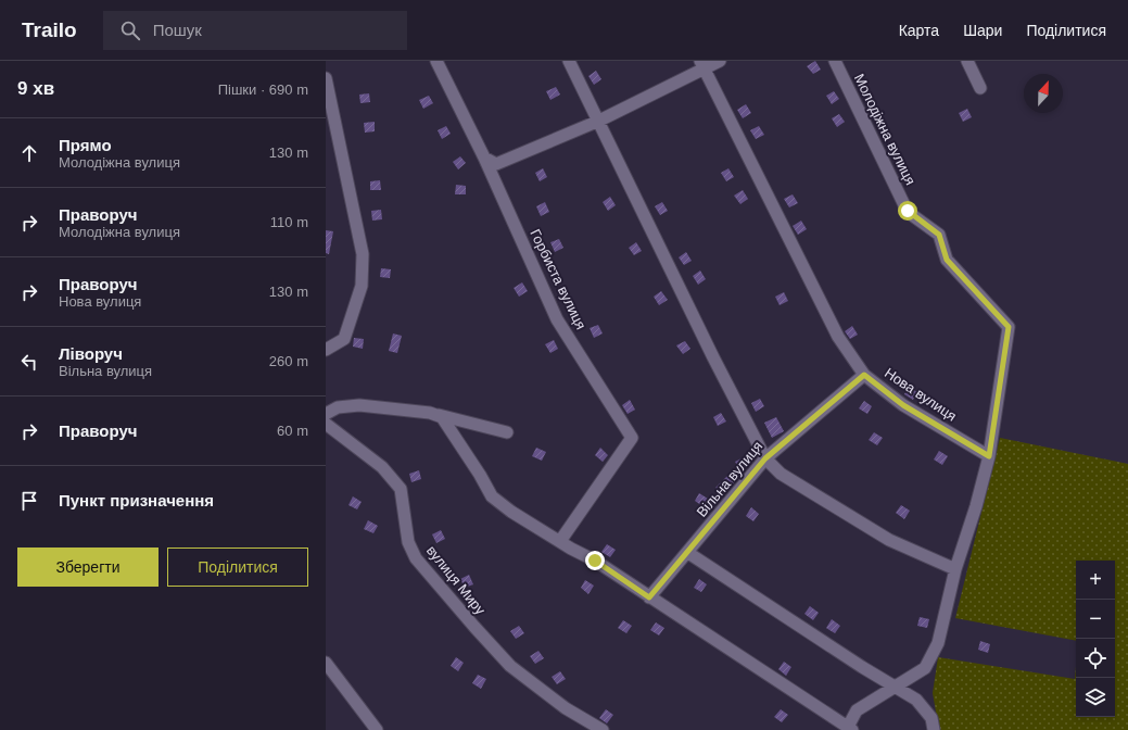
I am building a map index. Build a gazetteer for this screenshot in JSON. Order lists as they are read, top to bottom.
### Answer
{
  "streets": {
    "street": [
      "Молодіжна вулиця",
      "Горбиста вулиця",
      "Нова вулиця",
      "Вільна вулиця",
      "вулиця Миру"
    ]
  },
  "crossings": [
    ["Молодіжна вулиця", "Нова вулиця"],
    ["Нова вулиця", "Вільна вулиця"]
  ],
  "north": "top",
  "page": {
    "header": "Trailo",
    "search": "Пошук",
    "nav": ["Карта", "Шари", "Поділитися"],
    "heading": ["9 хв", "Пішки · 690 m"],
    "list": [
      ["Прямо", "Молодіжна вулиця", "130 m"],
      ["Праворуч", "Молодіжна вулиця", "110 m"],
      ["Праворуч", "Нова вулиця", "130 m"],
      ["Ліворуч", "Вільна вулиця", "260 m"],
      ["Праворуч", "60 m"],
      "Пункт призначення"
    ],
    "buttons": ["Зберегти", "Поділитися"],
    "map_buttons": ["+", "−"]
  }
}
